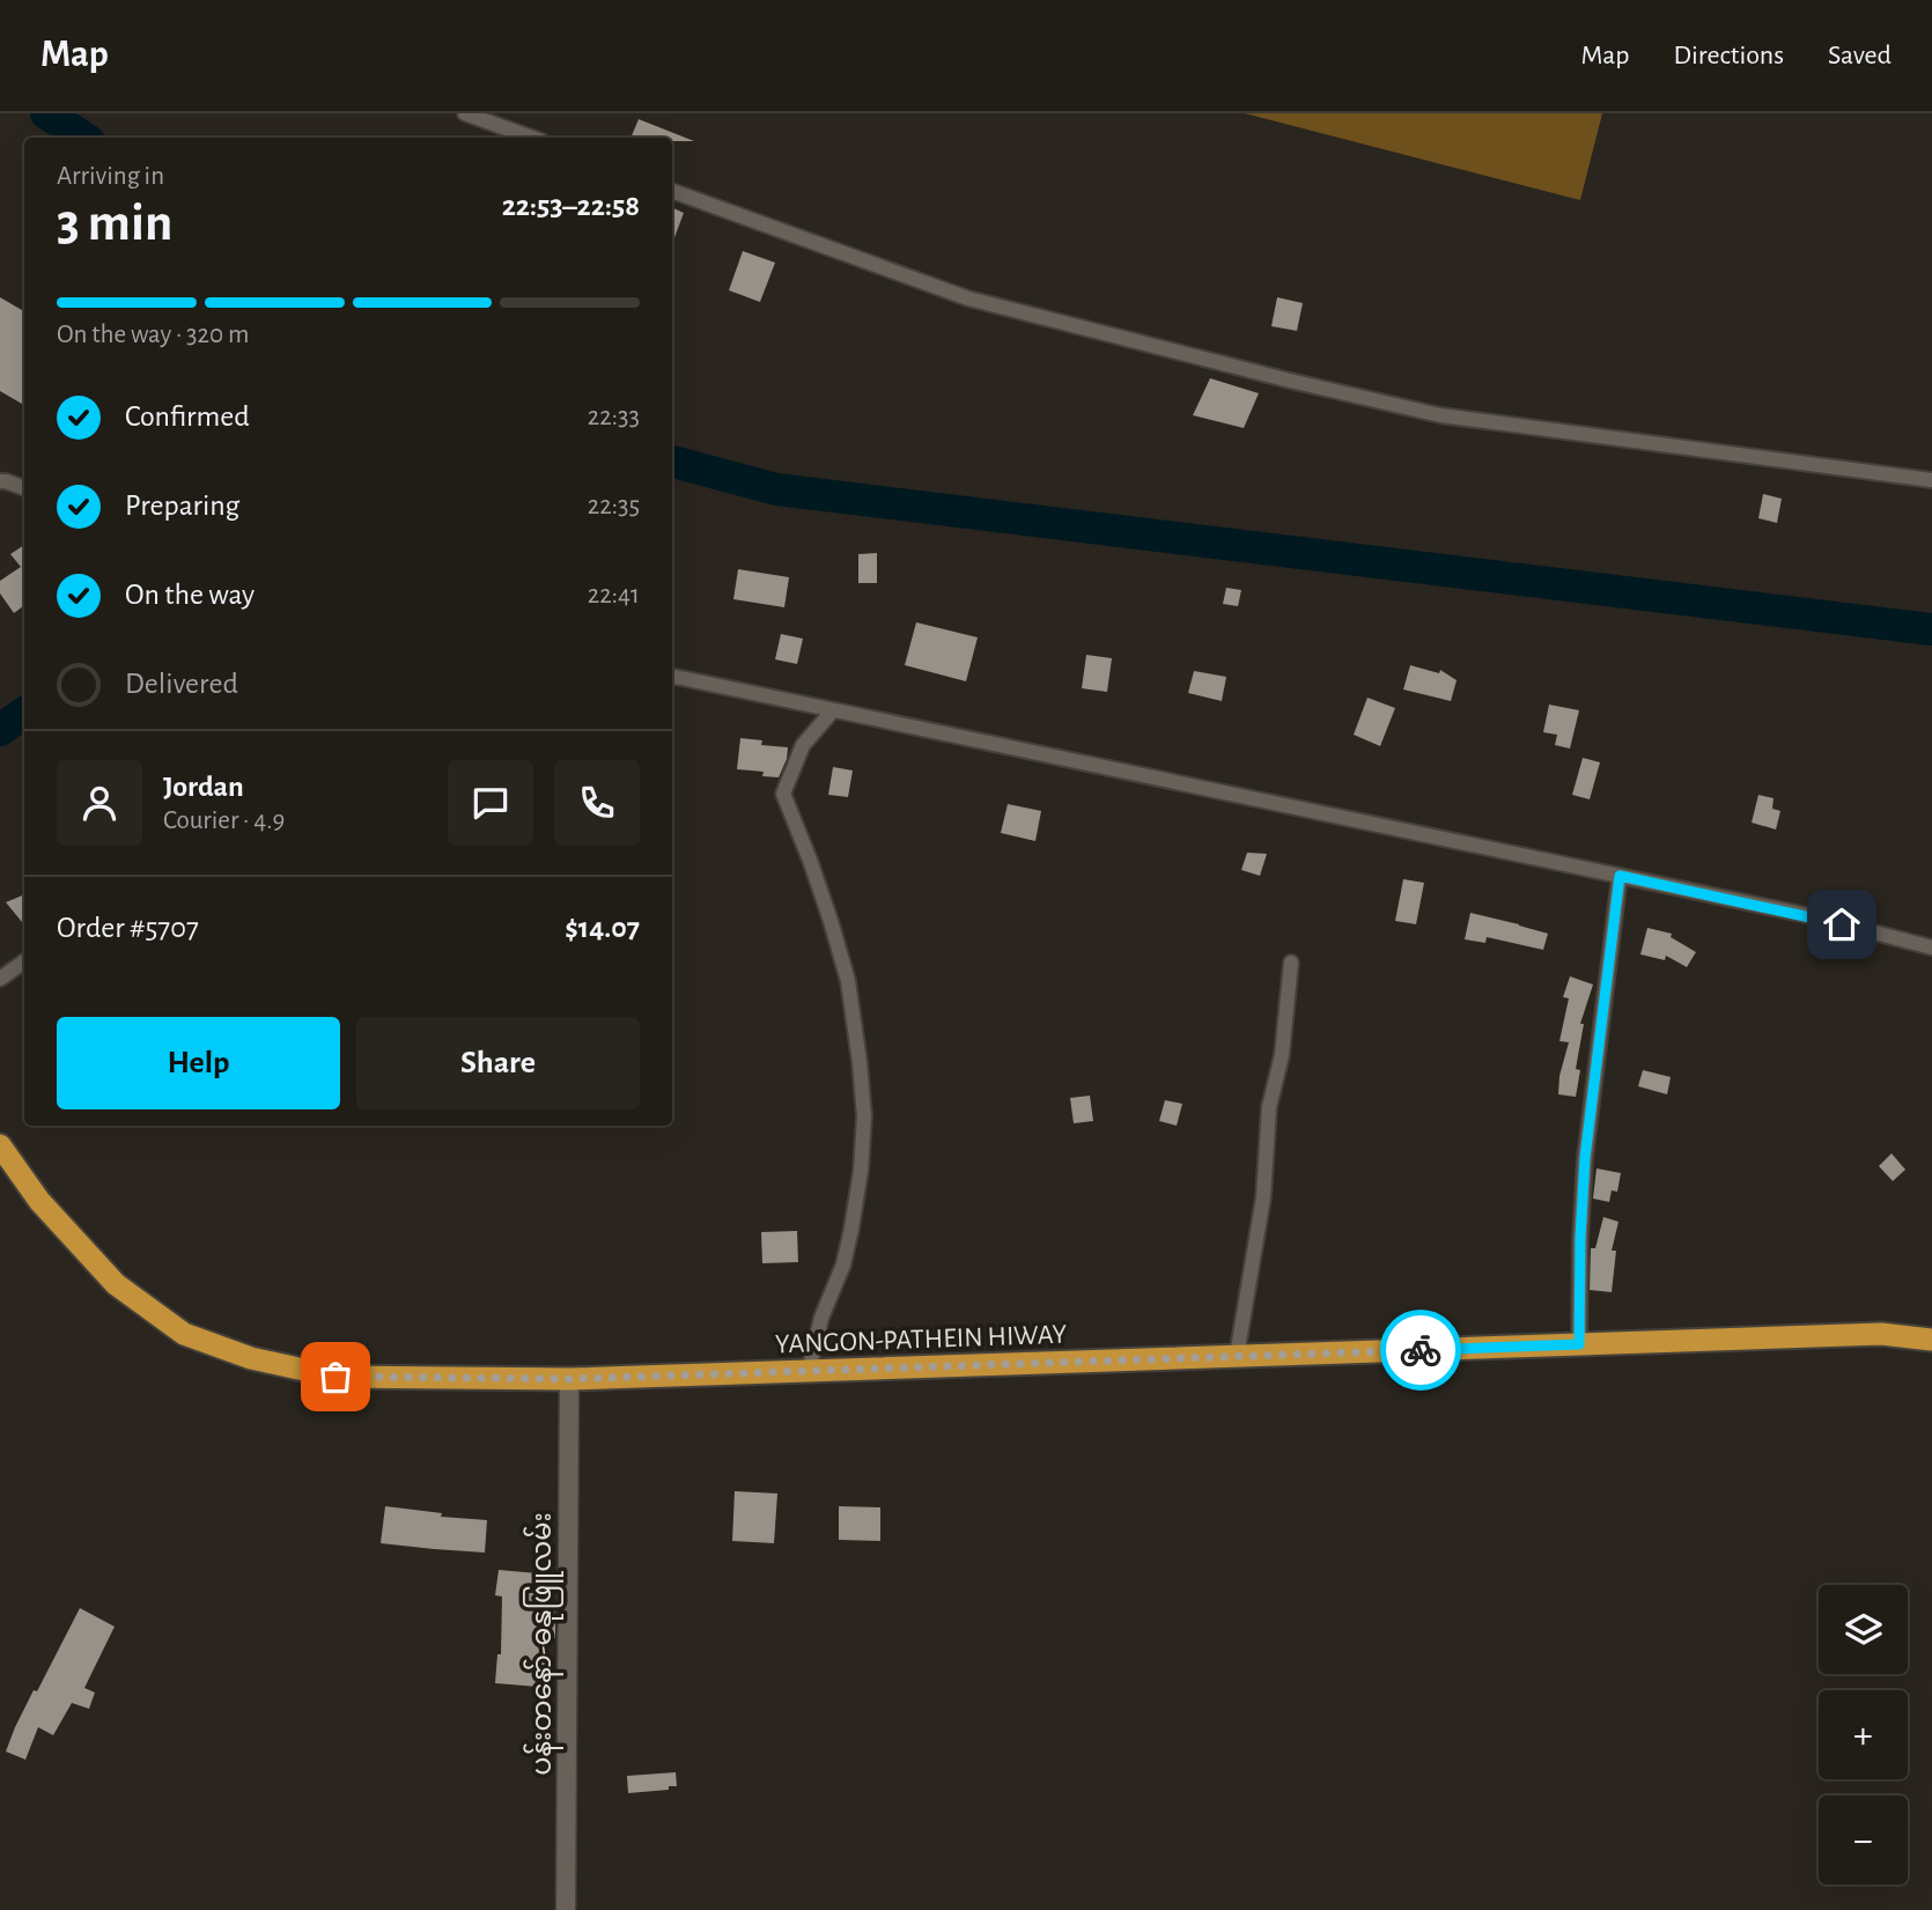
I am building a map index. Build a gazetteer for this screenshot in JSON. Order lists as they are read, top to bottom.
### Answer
{
  "streets": {
    "highway": ["YANGON-PATHEIN HIWAY"],
    "street": ["ပန်းတနော်-ဓနုဖြူလမ်း"]
  },
  "crossings": [
    ["YANGON-PATHEIN HIWAY", "ပန်းတနော်-ဓနုဖြူလမ်း"]
  ],
  "page": {
    "header": "Map",
    "nav": ["Map", "Directions", "Saved"],
    "heading": ["3 min", "Arriving in", "22:53–22:58"],
    "panel": [
      "Jordan",
      "Courier · 4.9",
      "Order #5707",
      "$14.07"
    ],
    "bar": "On the way · 320 m",
    "list": [
      ["Confirmed", "22:33"],
      ["Preparing", "22:35"],
      ["On the way", "22:41"],
      "Delivered"
    ],
    "buttons": ["Help", "Share"],
    "map_buttons": ["+", "−"]
  }
}
